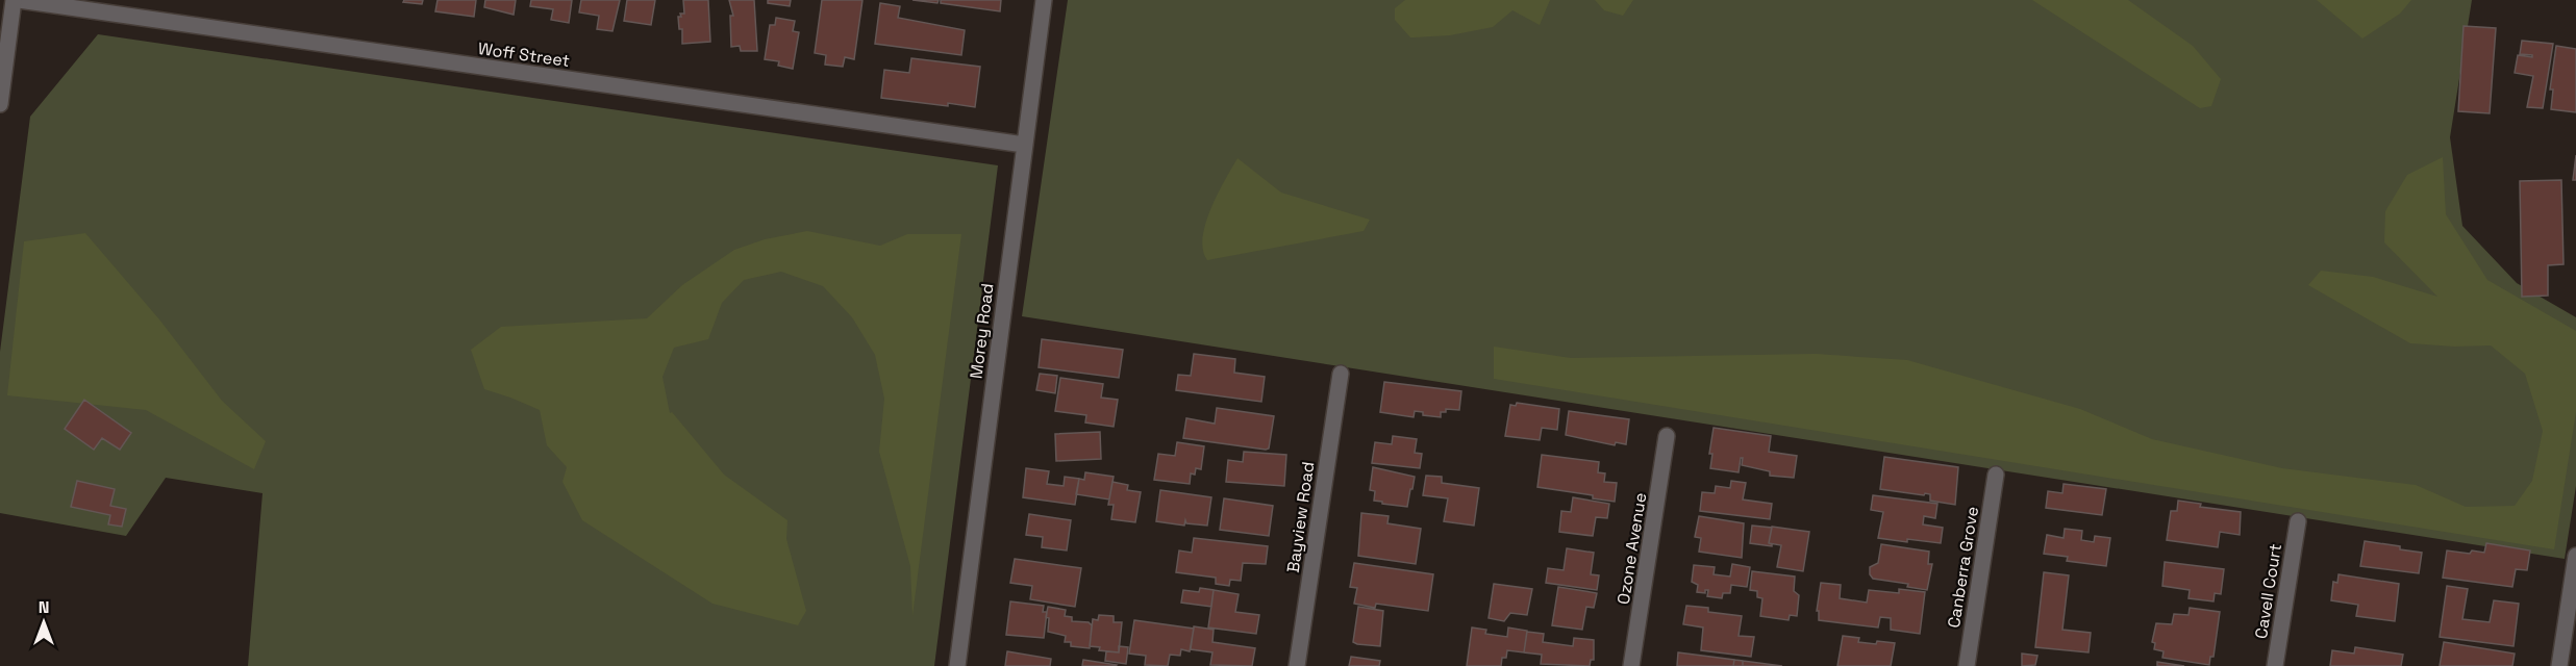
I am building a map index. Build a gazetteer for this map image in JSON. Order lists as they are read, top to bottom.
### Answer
{
  "streets": {
    "street": [
      "Woff Street",
      "Morey Road",
      "Bayview Road",
      "Ozone Avenue",
      "Canberra Grove",
      "Cavell Court"
    ]
  },
  "crossings": [
    ["Woff Street", "Morey Road"]
  ],
  "north": "top"
}
